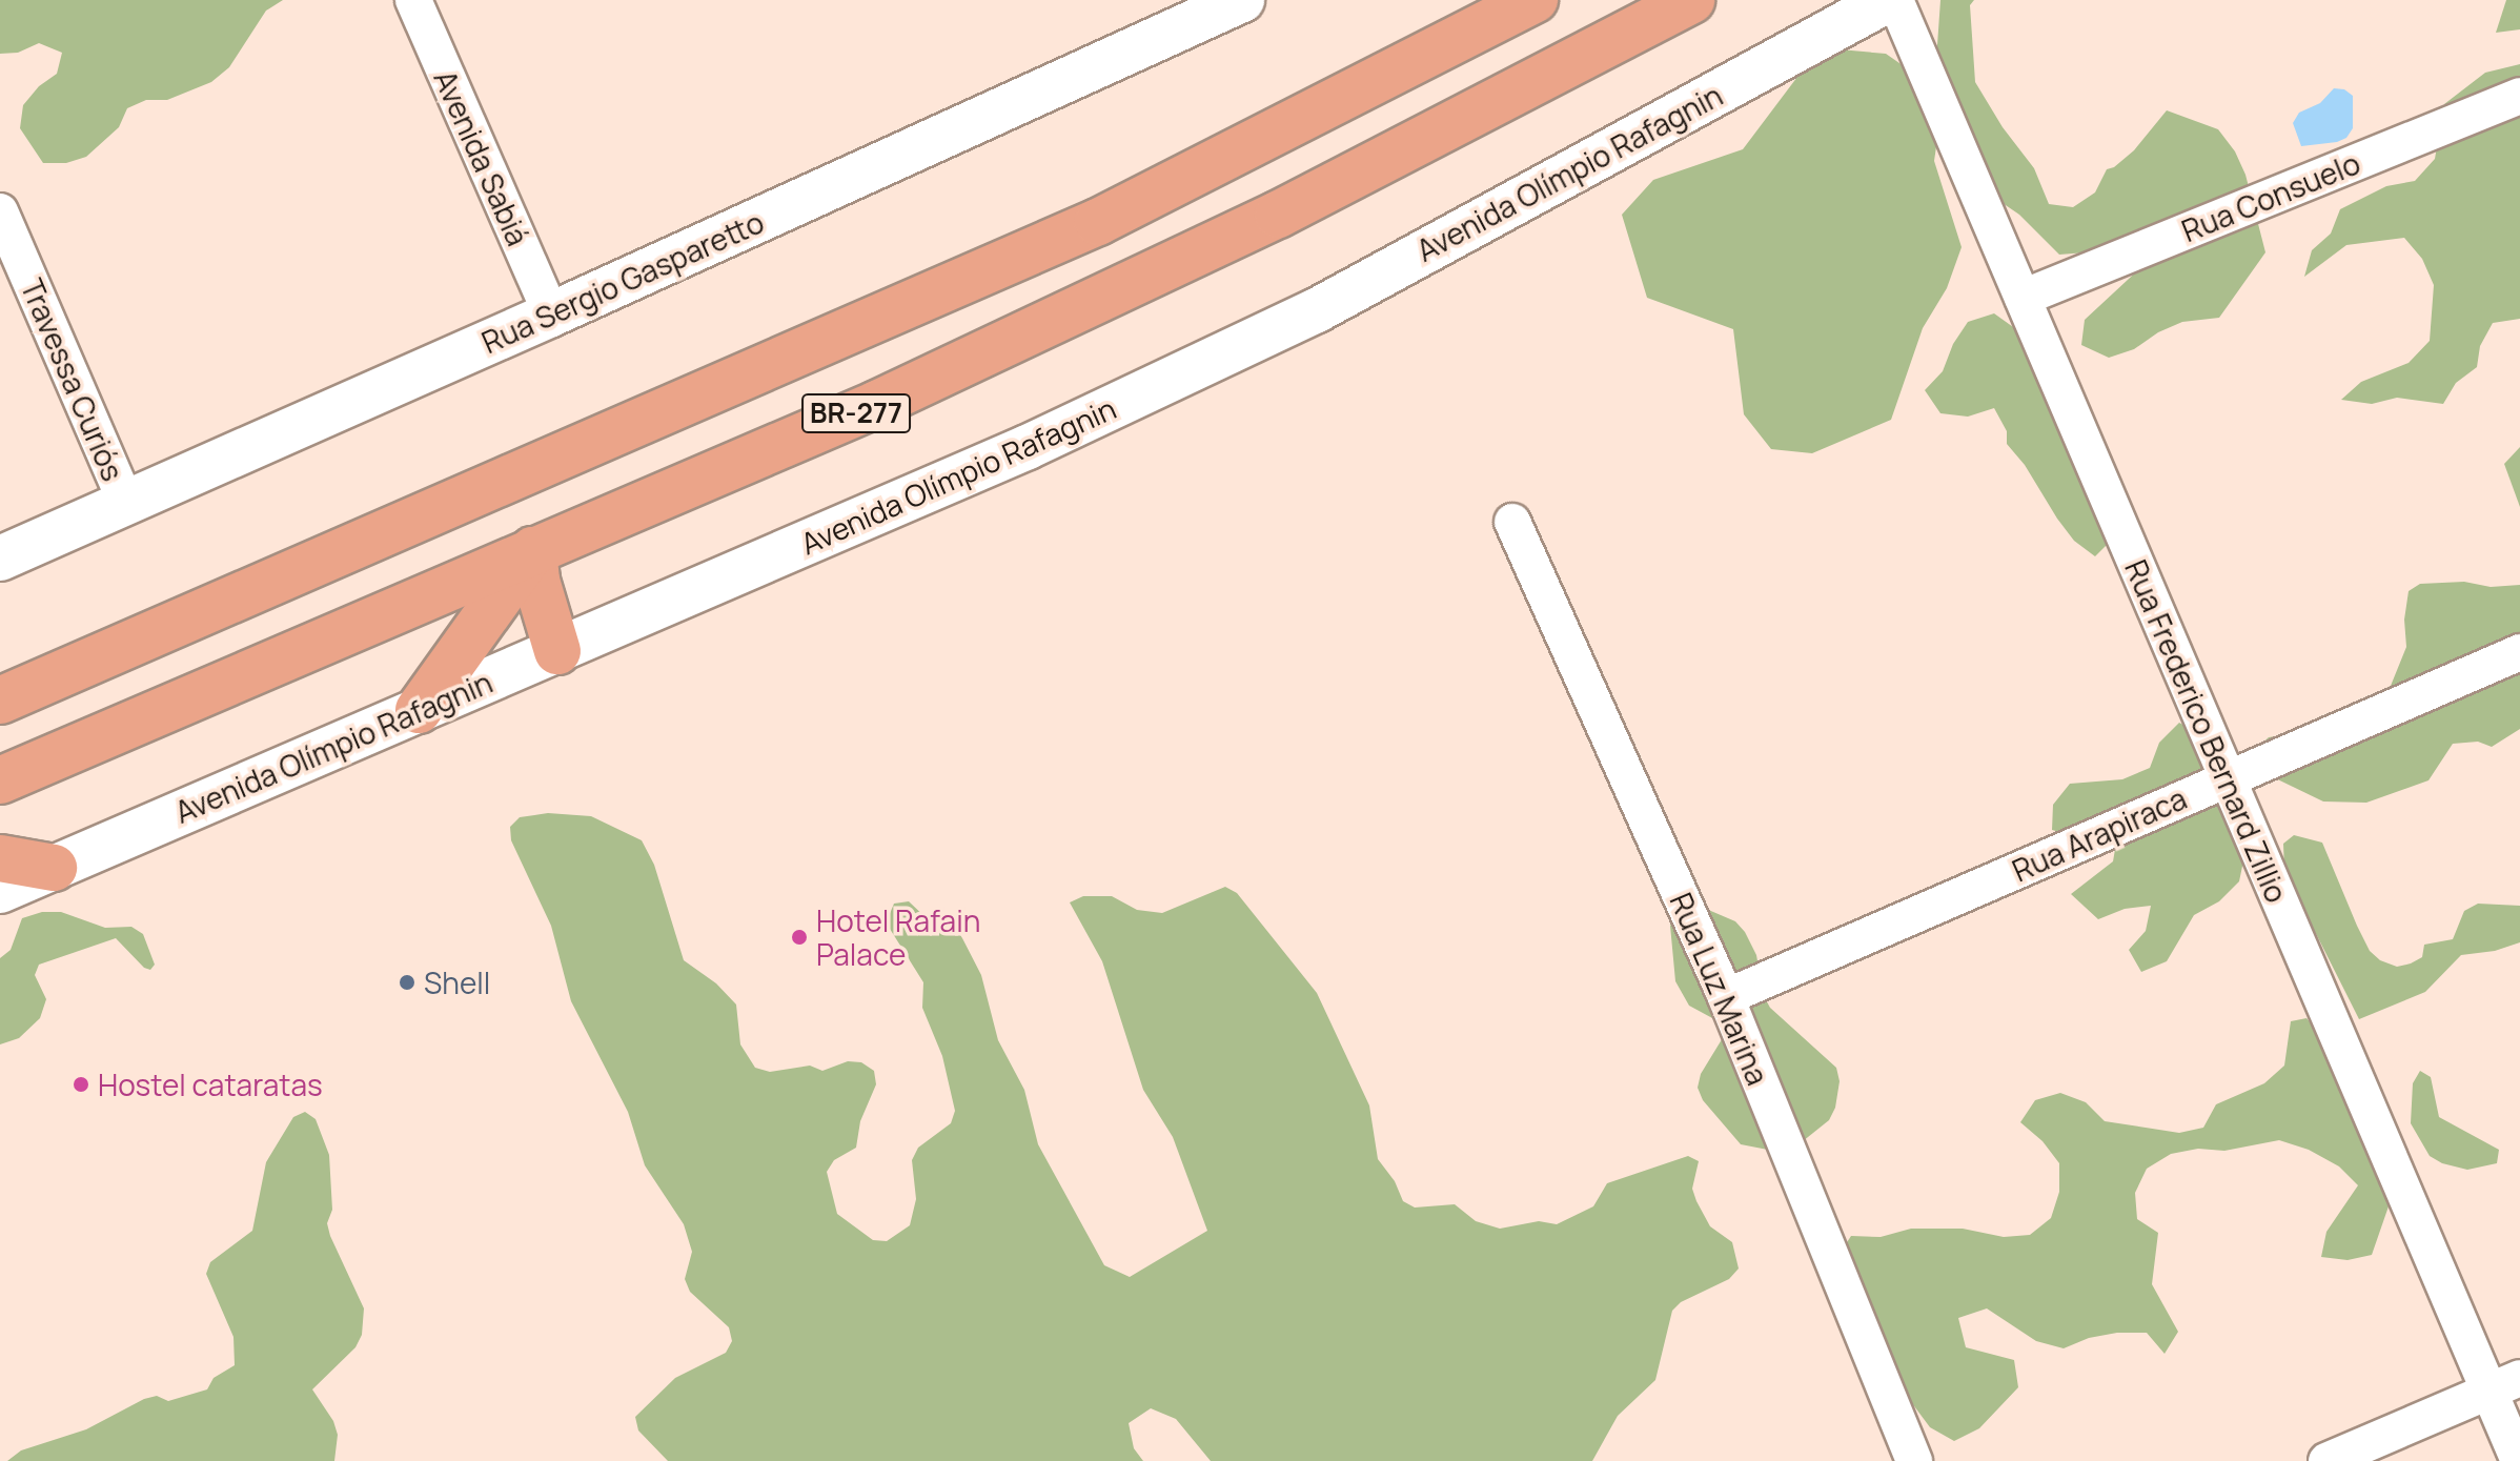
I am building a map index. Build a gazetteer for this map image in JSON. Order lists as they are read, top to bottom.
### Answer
{
  "streets": {
    "highway": ["BR-277"],
    "street": [
      "Avenida Sabiá",
      "Avenida Olímpio Rafagnin",
      "Rua Consuelo",
      "Rua Sergio Gasparetto",
      "Travessa Curiós",
      "Rua Frederico Bernard Zillio",
      "Rua Arapiraca",
      "Rua Luz Marina"
    ]
  },
  "crossings": [
    ["Avenida Sabiá", "Rua Sergio Gasparetto"],
    ["Rua Consuelo", "Rua Frederico Bernard Zillio"],
    ["Rua Sergio Gasparetto", "Travessa Curiós"],
    ["Rua Frederico Bernard Zillio", "Rua Arapiraca"],
    ["Rua Arapiraca", "Rua Luz Marina"]
  ],
  "places": ["Hotel Rafain Palace", "Shell", "Hostel cataratas"]
}
